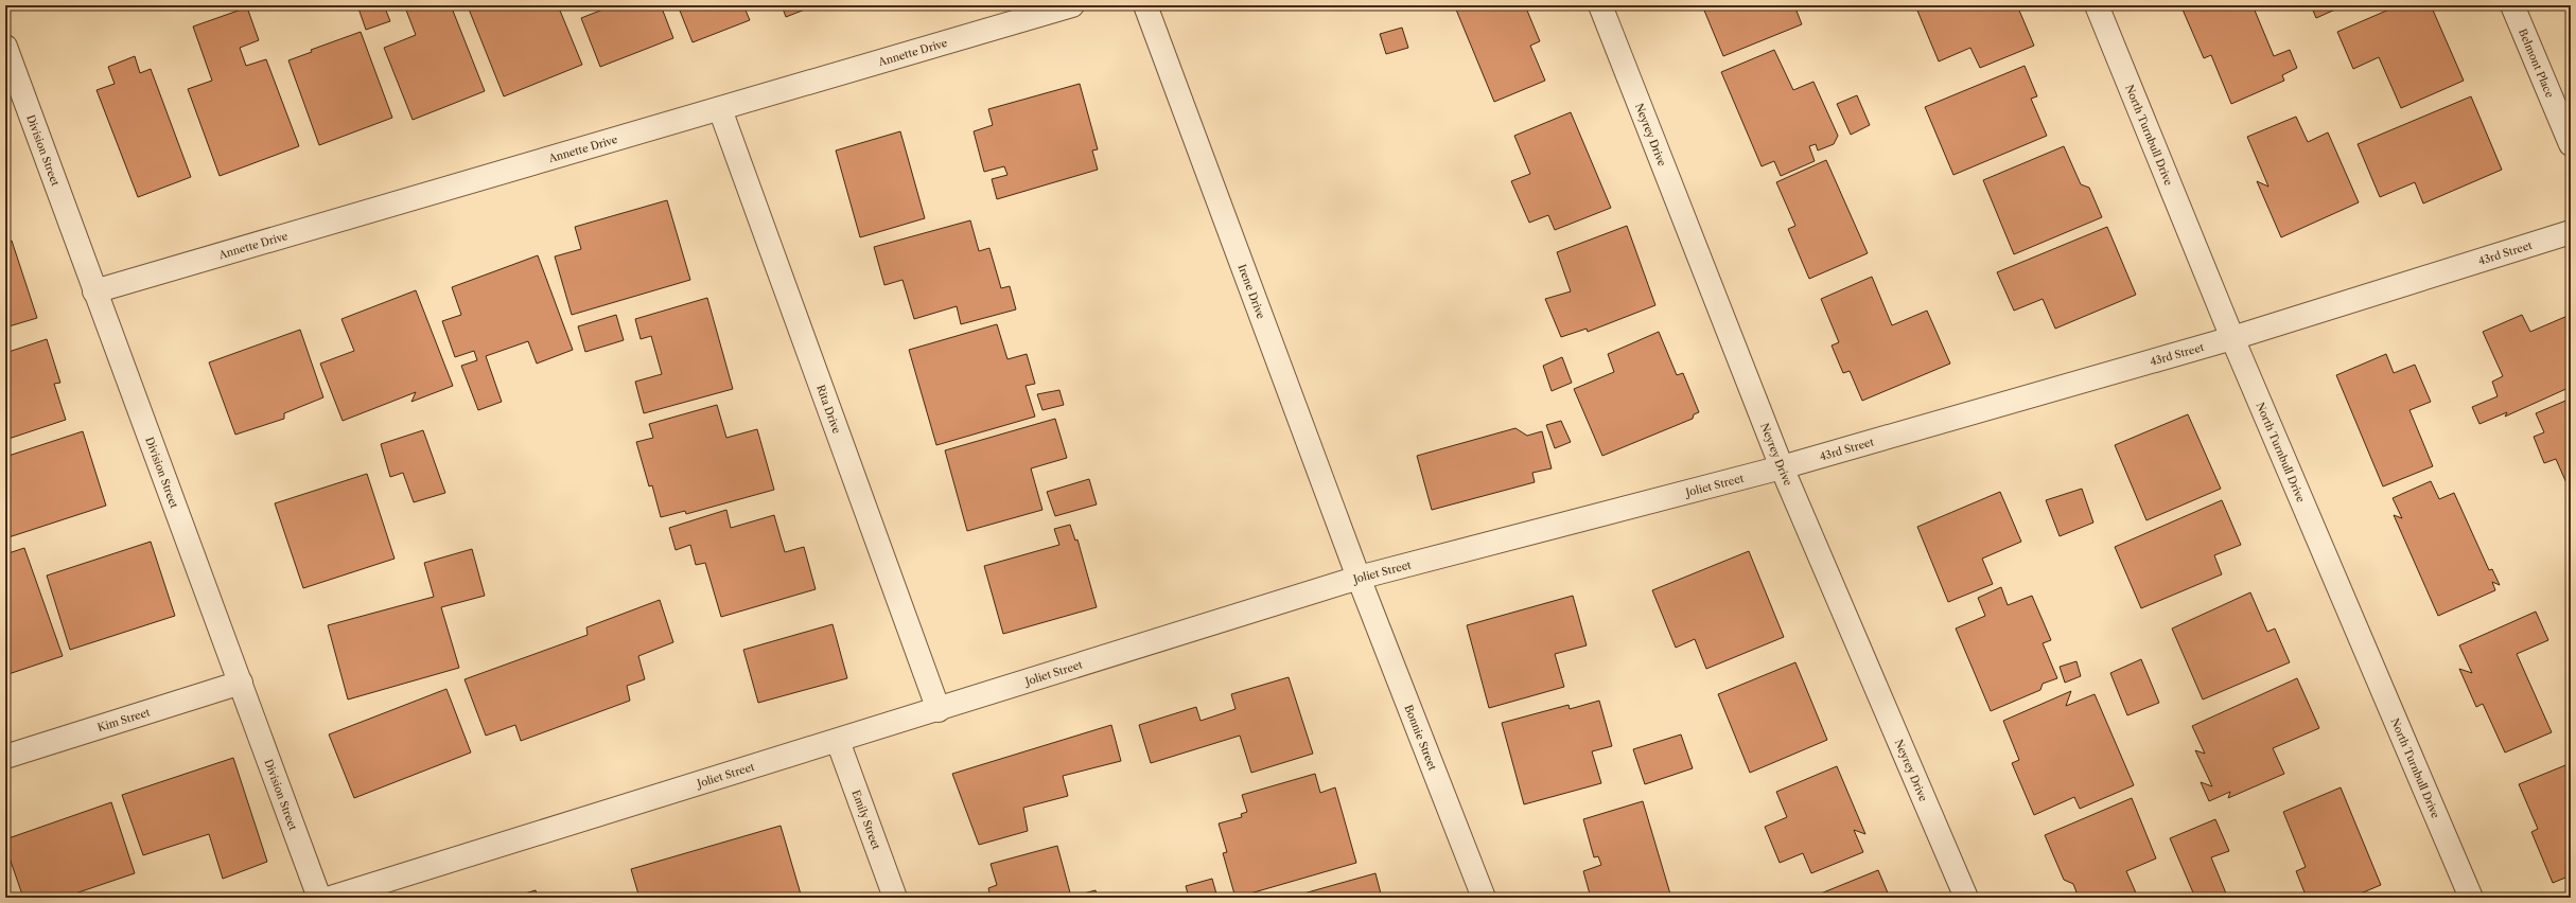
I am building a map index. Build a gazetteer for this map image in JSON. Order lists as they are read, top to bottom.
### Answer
{
  "streets": {
    "street": [
      "Annette Drive",
      "Belmont Place",
      "Neyrey Drive",
      "North Turnbull Drive",
      "Division Street",
      "43rd Street",
      "Irene Drive",
      "Rita Drive",
      "Joliet Street",
      "Kim Street",
      "Bonnie Street",
      "Emily Street"
    ]
  },
  "crossings": [
    ["Annette Drive", "Division Street"],
    ["Annette Drive", "Rita Drive"],
    ["Neyrey Drive", "43rd Street"],
    ["Neyrey Drive", "Joliet Street"],
    ["North Turnbull Drive", "43rd Street"],
    ["Division Street", "Kim Street"],
    ["43rd Street", "Joliet Street"],
    ["Irene Drive", "Joliet Street"],
    ["Irene Drive", "Bonnie Street"],
    ["Rita Drive", "Joliet Street"],
    ["Joliet Street", "Bonnie Street"],
    ["Joliet Street", "Emily Street"]
  ]
}
